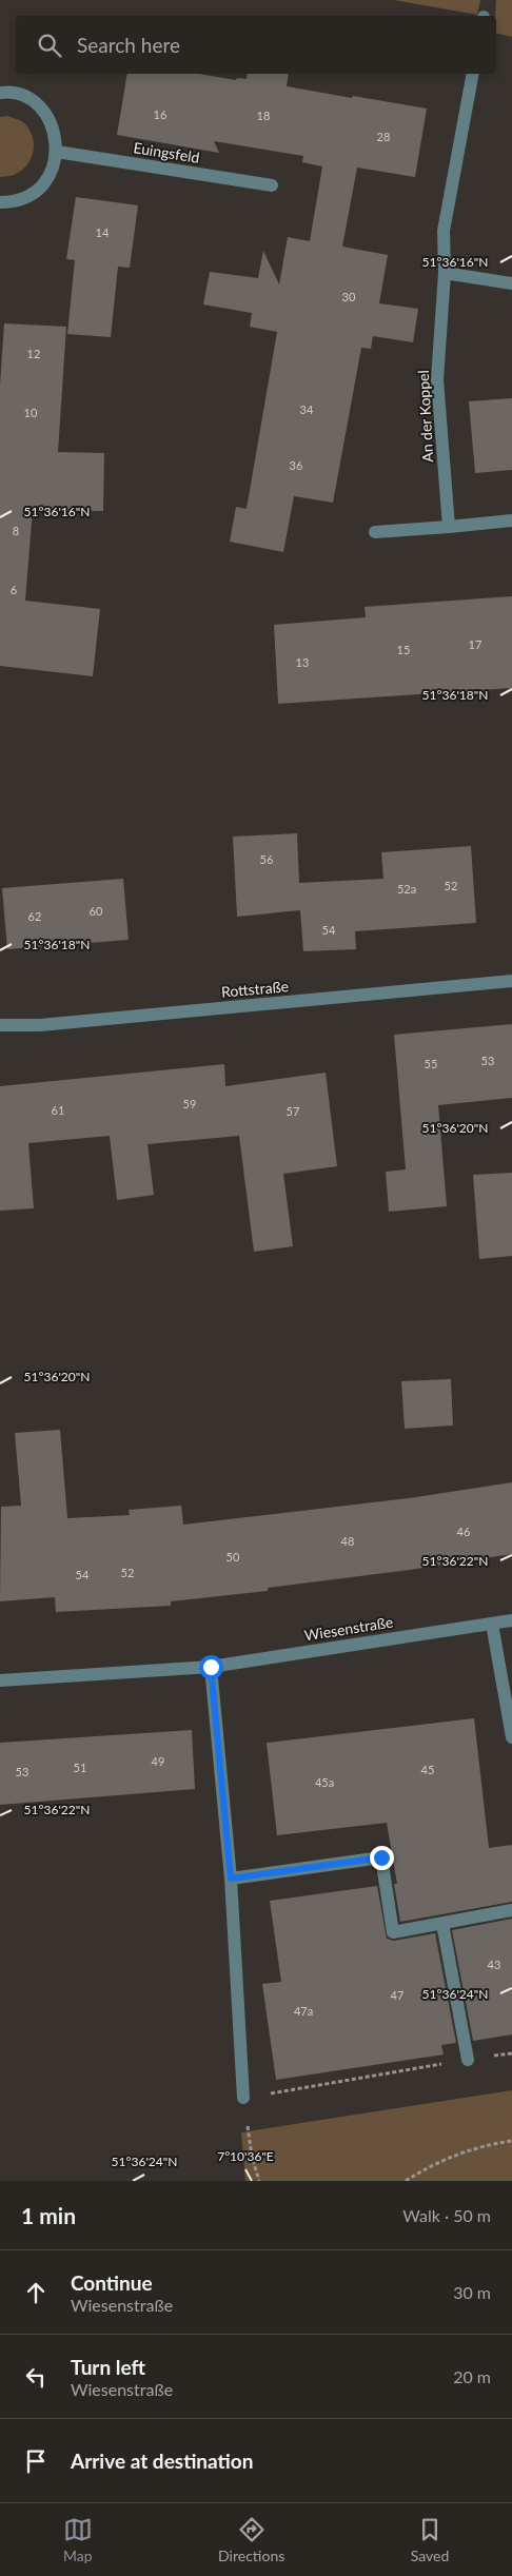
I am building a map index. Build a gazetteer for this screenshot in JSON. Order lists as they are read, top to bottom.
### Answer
{
  "streets": {
    "street": [
      "Euingsfeld",
      "An der Koppel",
      "Rottstraße",
      "Wiesenstraße"
    ]
  },
  "house_numbers": [
    "16",
    "18",
    "28",
    "14",
    "30",
    "12",
    "34",
    "10",
    "36",
    "8",
    "6",
    "17",
    "15",
    "13",
    "56",
    "52",
    "52a",
    "60",
    "62",
    "54",
    "53",
    "55",
    "59",
    "61",
    "57",
    "46",
    "48",
    "50",
    "52",
    "54",
    "49",
    "51",
    "45",
    "53",
    "45a",
    "43",
    "47",
    "47a"
  ],
  "page": {
    "search": "Search here",
    "heading": ["1 min", "Walk · 50 m"],
    "list": [
      ["Continue", "Wiesenstraße", "30 m"],
      ["Turn left", "Wiesenstraße", "20 m"],
      "Arrive at destination"
    ],
    "nav": ["Map", "Directions", "Saved"]
  },
  "coordinates": [
    "51°36'16\"N",
    "51°36'18\"N",
    "51°36'20\"N",
    "51°36'22\"N",
    "51°36'24\"N",
    "7°10'36\"E"
  ]
}
